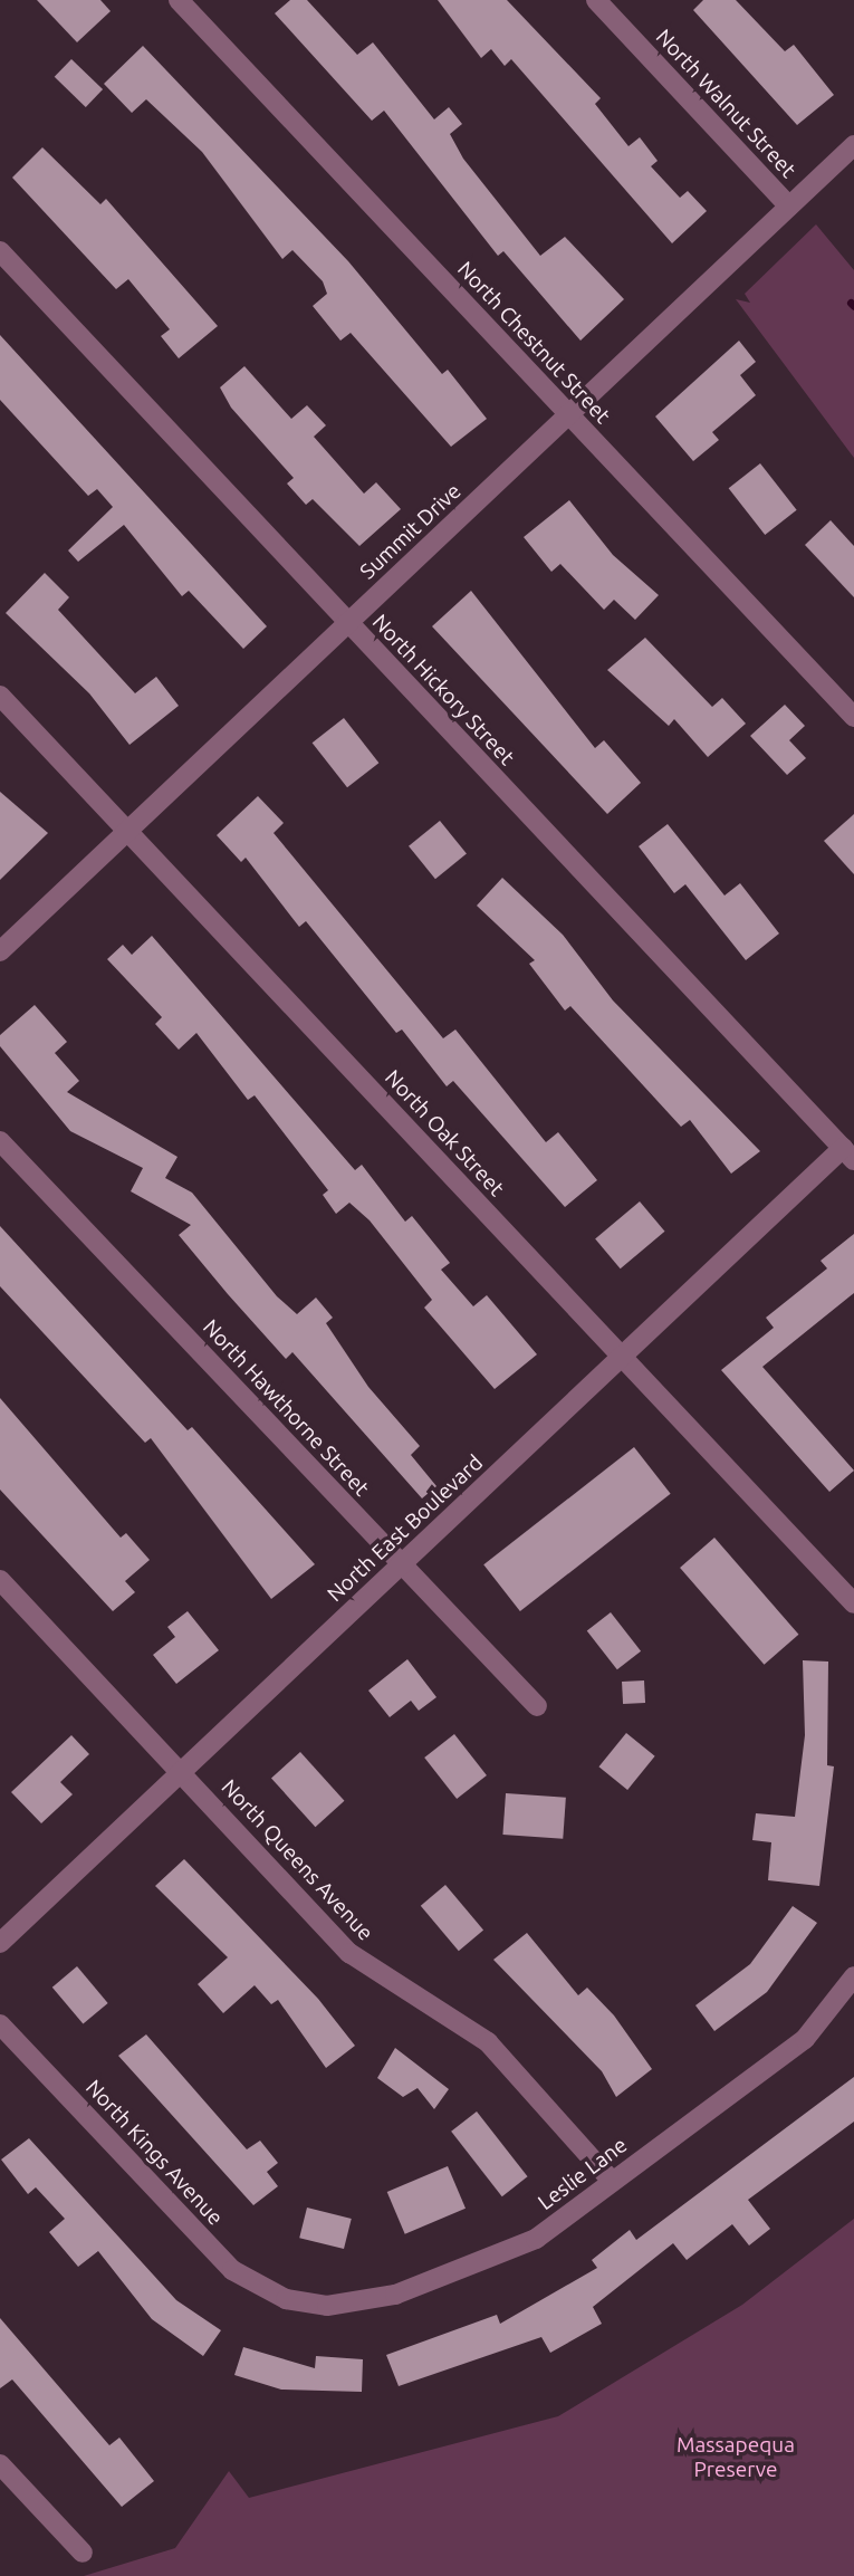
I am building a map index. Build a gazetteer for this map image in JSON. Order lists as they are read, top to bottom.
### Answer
{
  "streets": {
    "street": [
      "North Walnut Street",
      "North Chestnut Street",
      "Summit Drive",
      "North Hickory Street",
      "North Oak Street",
      "North Hawthorne Street",
      "North East Boulevard",
      "North Queens Avenue",
      "North Kings Avenue",
      "Leslie Lane"
    ]
  },
  "crossings": [
    ["North Walnut Street", "Summit Drive"],
    ["North Chestnut Street", "Summit Drive"],
    ["Summit Drive", "North Hickory Street"],
    ["Summit Drive", "North Oak Street"],
    ["North Hickory Street", "North East Boulevard"],
    ["North Oak Street", "North East Boulevard"],
    ["North Hawthorne Street", "North East Boulevard"],
    ["North East Boulevard", "North Queens Avenue"],
    ["North Queens Avenue", "Leslie Lane"],
    ["North Kings Avenue", "Leslie Lane"]
  ],
  "parks": ["Massapequa Preserve"]
}
